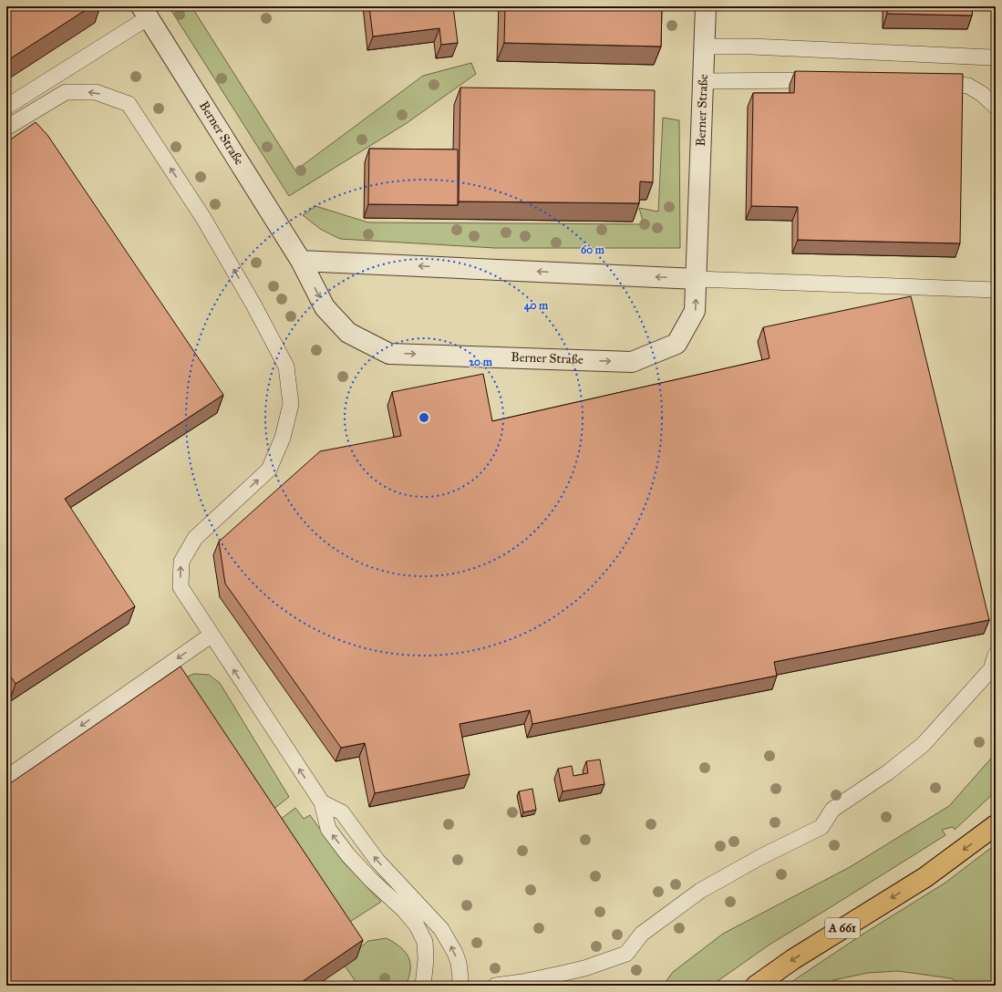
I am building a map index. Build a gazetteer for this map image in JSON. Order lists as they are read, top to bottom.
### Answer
{
  "streets": {
    "highway": ["A 661"],
    "street": ["Berner Straße"]
  },
  "rings": ["60 m", "40 m", "20 m"]
}
